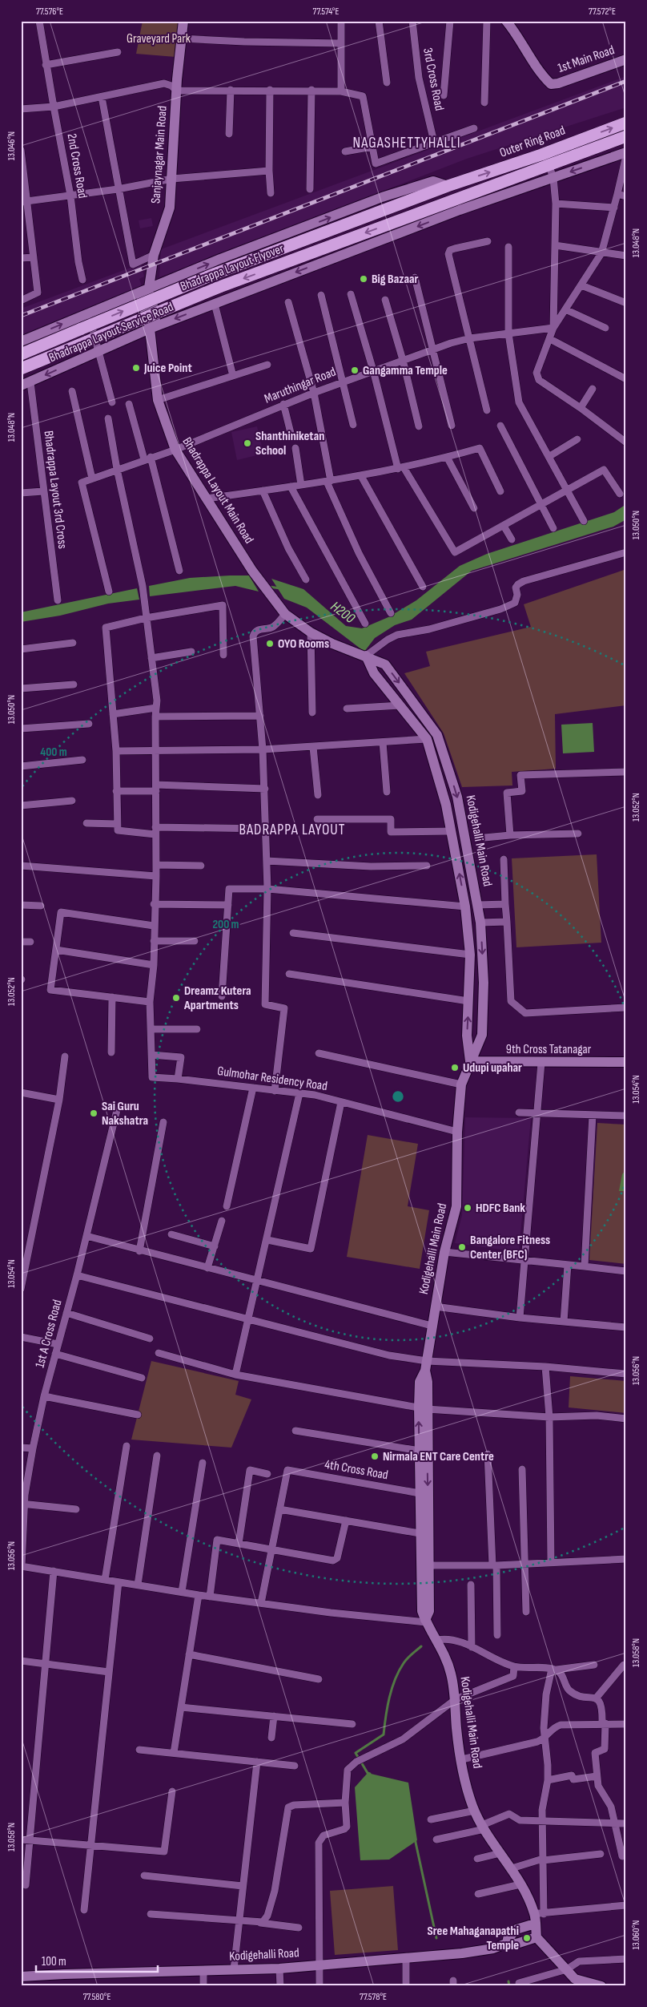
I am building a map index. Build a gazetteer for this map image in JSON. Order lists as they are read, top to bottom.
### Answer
{
  "streets": {
    "highway": ["Outer Ring Road", "Bhadrappa Layout Flyover"],
    "street": [
      "1st Main Road",
      "3rd Cross Road",
      "Sanjaynagar Main Road",
      "2nd Cross Road",
      "Bhadrappa Layout Service Road",
      "Maruthingar Road",
      "Bhadrappa Layout 3rd Cross",
      "Bhadrappa Layout Main Road",
      "Kodigehalli Main Road",
      "9th Cross Tatanagar",
      "Gulmohar Residency Road",
      "1st A Cross Road",
      "4th Cross Road",
      "Kodigehalli Road"
    ]
  },
  "crossings": [
    ["Outer Ring Road", "Bhadrappa Layout Flyover"],
    ["Outer Ring Road", "Bhadrappa Layout Service Road"],
    ["Sanjaynagar Main Road", "Bhadrappa Layout Main Road"],
    ["Bhadrappa Layout Flyover", "Bhadrappa Layout Service Road"],
    ["Bhadrappa Layout Service Road", "Bhadrappa Layout 3rd Cross"],
    ["Bhadrappa Layout Service Road", "Bhadrappa Layout Main Road"],
    ["Maruthingar Road", "Bhadrappa Layout Main Road"],
    ["Bhadrappa Layout Main Road", "Kodigehalli Main Road"],
    ["Kodigehalli Main Road", "9th Cross Tatanagar"],
    ["Kodigehalli Main Road", "Gulmohar Residency Road"],
    ["Kodigehalli Main Road", "4th Cross Road"],
    ["Kodigehalli Main Road", "Kodigehalli Road"]
  ],
  "districts": ["NAGASHETTYHALLI", "BADRAPPA LAYOUT"],
  "water": ["H200"],
  "parks": ["Graveyard Park"],
  "places": [
    "Big Bazaar",
    "Juice Point",
    "Gangamma Temple",
    "Shanthiniketan School",
    "OYO Rooms",
    "Dreamz Kutera Apartments",
    "Udupi upahar",
    "Sai Guru Nakshatra",
    "HDFC Bank",
    "Bangalore Fitness Center (BFC)",
    "Nirmala ENT Care Centre",
    "Sree Mahaganapathi Temple"
  ],
  "scale_bar": "100 m",
  "coordinates": [
    "77.576°E",
    "77.574°E",
    "77.572°E",
    "13.046°N",
    "13.048°N",
    "13.050°N",
    "13.052°N",
    "13.054°N",
    "13.056°N",
    "13.058°N",
    "13.060°N",
    "77.580°E",
    "77.578°E"
  ],
  "rings": ["400 m", "200 m"]
}
